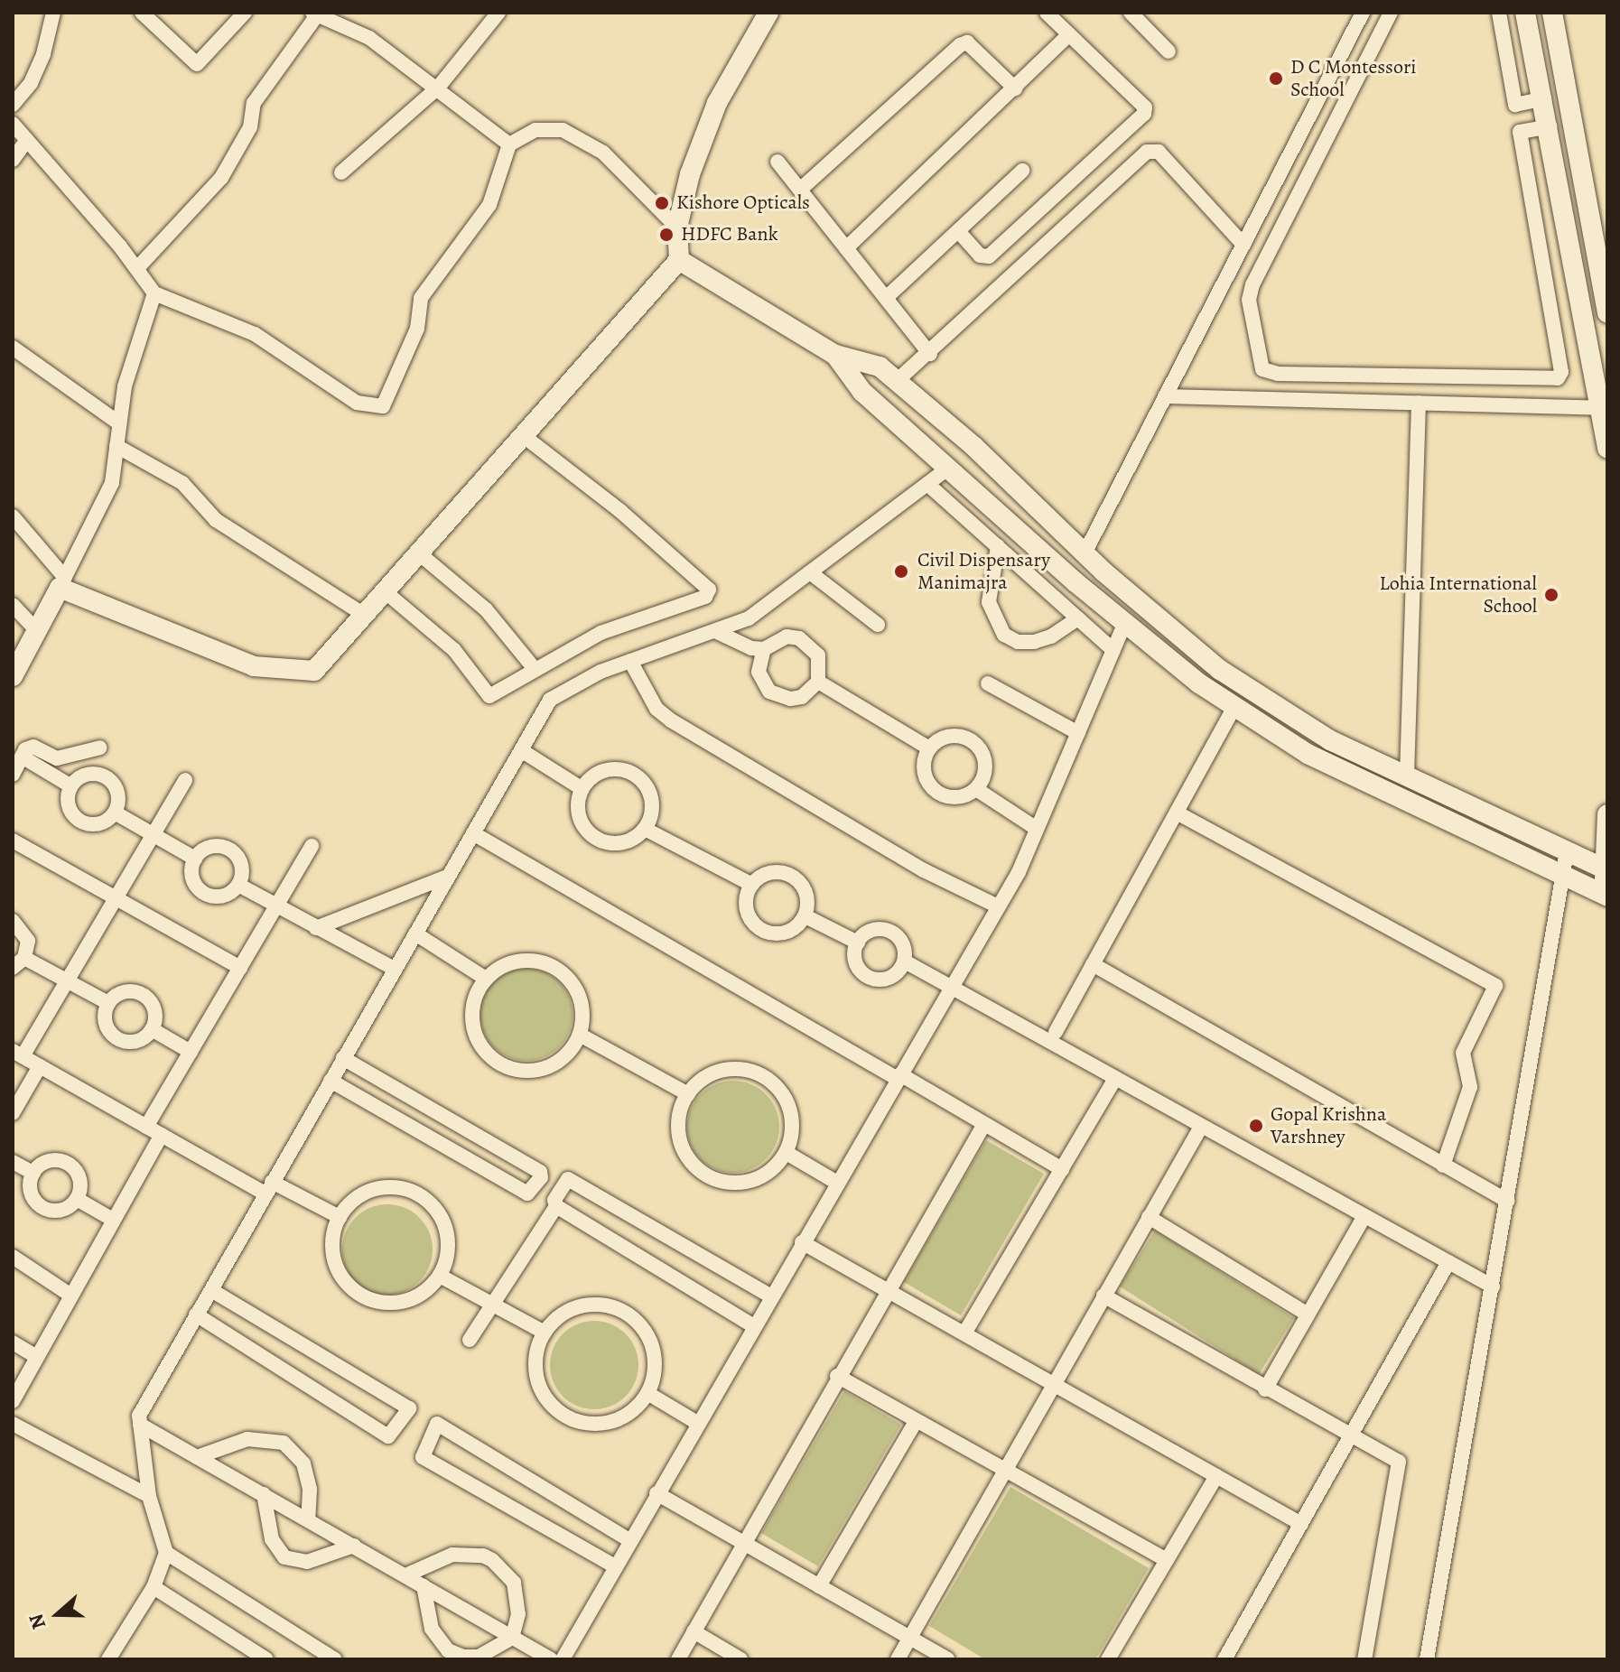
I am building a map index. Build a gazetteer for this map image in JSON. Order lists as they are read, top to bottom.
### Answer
{
  "places": [
    "D C Montessori School",
    "Kishore Opticals",
    "HDFC Bank",
    "Civil Dispensary Manimajra",
    "Lohia International School",
    "Gopal Krishna Varshney"
  ],
  "north": "left"
}
